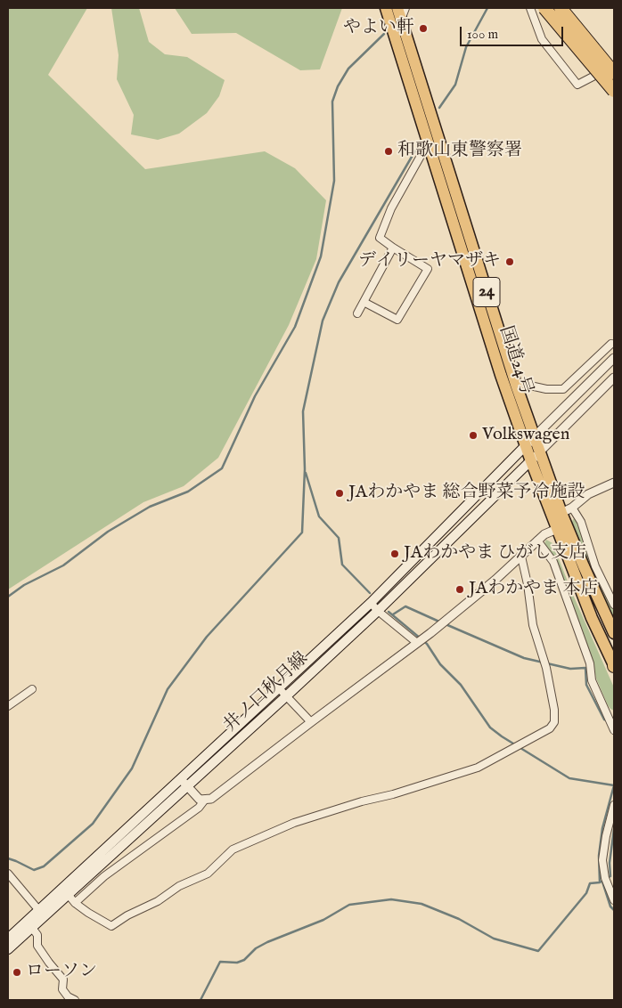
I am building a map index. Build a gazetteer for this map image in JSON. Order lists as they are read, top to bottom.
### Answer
{
  "streets": {
    "highway": ["24", "国道24号"],
    "main road": ["井ノ口秋月線"]
  },
  "crossings": [
    ["国道24号", "井ノ口秋月線"]
  ],
  "places": [
    "やよい軒",
    "和歌山東警察署",
    "デイリーヤマザキ",
    "Volkswagen",
    "JAわかやま 総合野菜予冷施設",
    "JAわかやま ひがし支店",
    "JAわかやま 本店",
    "ローソン"
  ],
  "scale_bar": "100 m"
}
